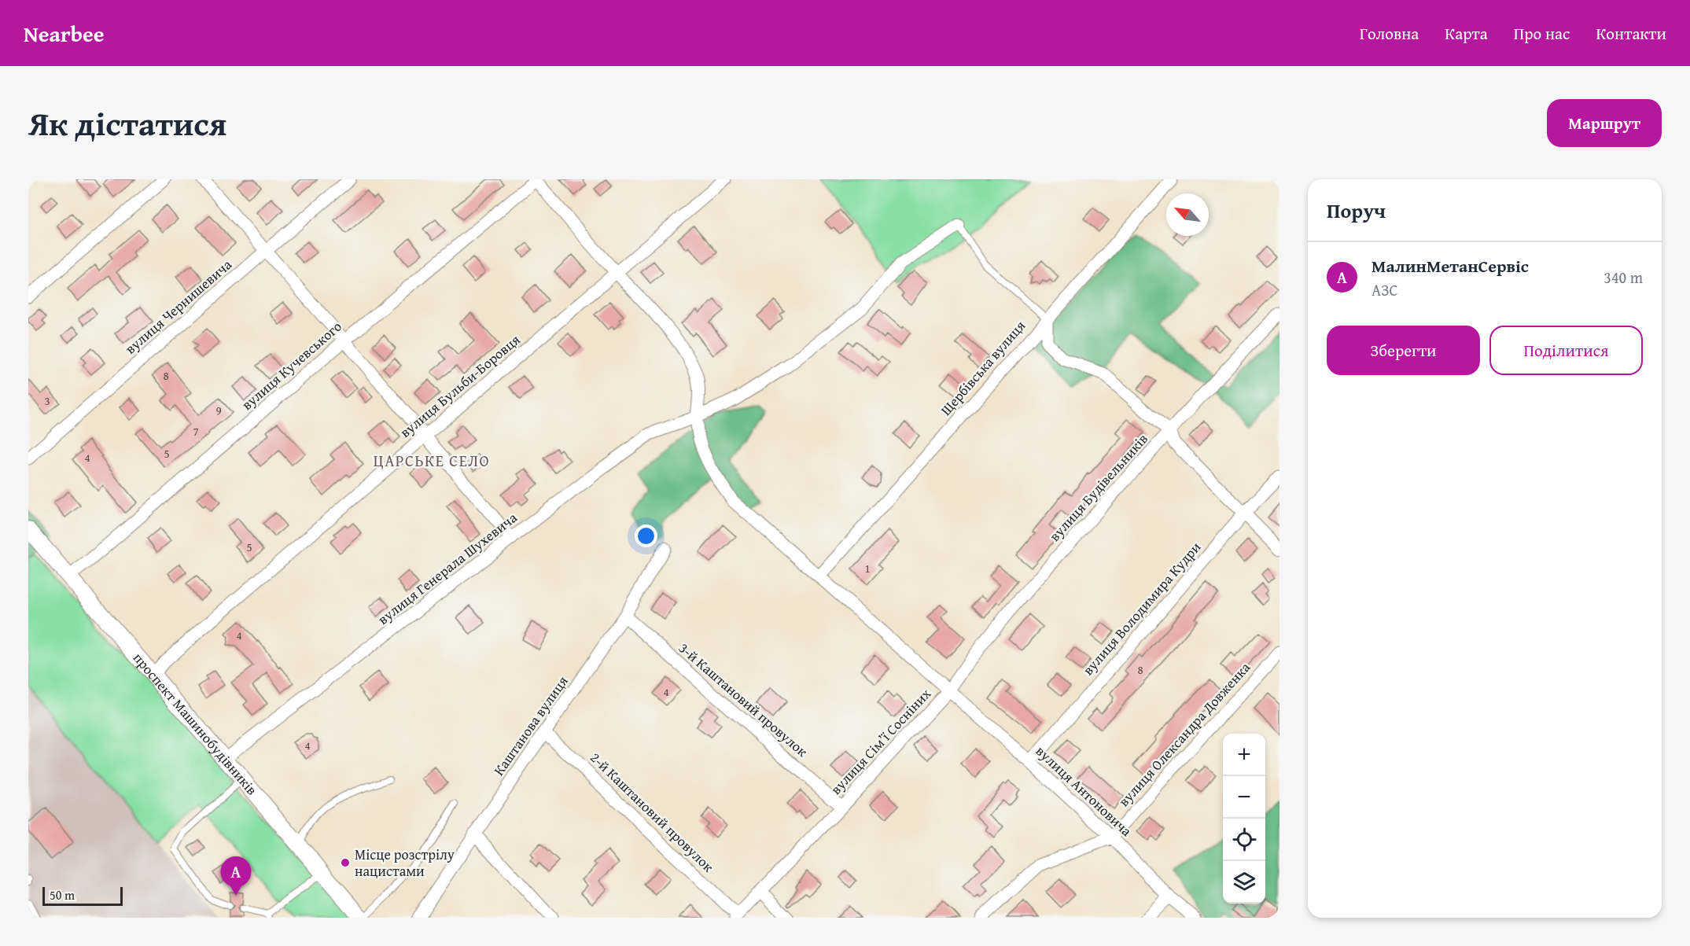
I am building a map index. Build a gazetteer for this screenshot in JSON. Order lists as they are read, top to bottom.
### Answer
{
  "streets": {
    "street": [
      "вулиця Чернишевича",
      "вулиця Кучевського",
      "Щербівська вулиця",
      "вулиця Бульби-Боровця",
      "вулиця Будівельників",
      "вулиця Генерала Шухевича",
      "вулиця Володимира Кудри",
      "3-й Каштановий провулок",
      "проспект Машинобудівників",
      "Каштанова вулиця",
      "вулиця Олександра Довженка",
      "вулиця Сім’ї Сосніних",
      "вулиця Антоновича",
      "2-й Каштановий провулок"
    ]
  },
  "crossings": [
    ["вулиця Кучевського", "проспект Машинобудівників"],
    ["Щербівська вулиця", "вулиця Сім’ї Сосніних"],
    ["вулиця Бульби-Боровця", "проспект Машинобудівників"],
    ["вулиця Будівельників", "вулиця Сім’ї Сосніних"],
    ["вулиця Будівельників", "вулиця Антоновича"],
    ["вулиця Генерала Шухевича", "проспект Машинобудівників"],
    ["вулиця Володимира Кудри", "вулиця Антоновича"],
    ["3-й Каштановий провулок", "Каштанова вулиця"],
    ["3-й Каштановий провулок", "вулиця Сім’ї Сосніних"],
    ["Каштанова вулиця", "2-й Каштановий провулок"],
    ["вулиця Олександра Довженка", "вулиця Антоновича"],
    ["вулиця Сім’ї Сосніних", "вулиця Антоновича"],
    ["вулиця Сім’ї Сосніних", "2-й Каштановий провулок"]
  ],
  "districts": ["ЦАРСЬКЕ СЕЛО"],
  "places": ["Місце розстрілу нацистами"],
  "house_numbers": [
    "8",
    "3",
    "9",
    "7",
    "5",
    "4",
    "5",
    "1",
    "4",
    "8",
    "4",
    "4"
  ],
  "scale_bar": "50 m",
  "north": "top left",
  "page": {
    "header": "Nearbee",
    "nav": [
      "Головна",
      "Карта",
      "Про нас",
      "Контакти"
    ],
    "title": "Як дістатися",
    "buttons": [
      "Маршрут",
      ["Зберегти", "Поділитися"]
    ],
    "heading": "Поруч",
    "list": [
      {
        "mark": "A",
        "name": "МалинМетанСервіс",
        "note": "АЗС",
        "value": "340 m"
      }
    ],
    "map_buttons": ["+", "−"],
    "pins": "A",
    "scale": "50 m"
  }
}
